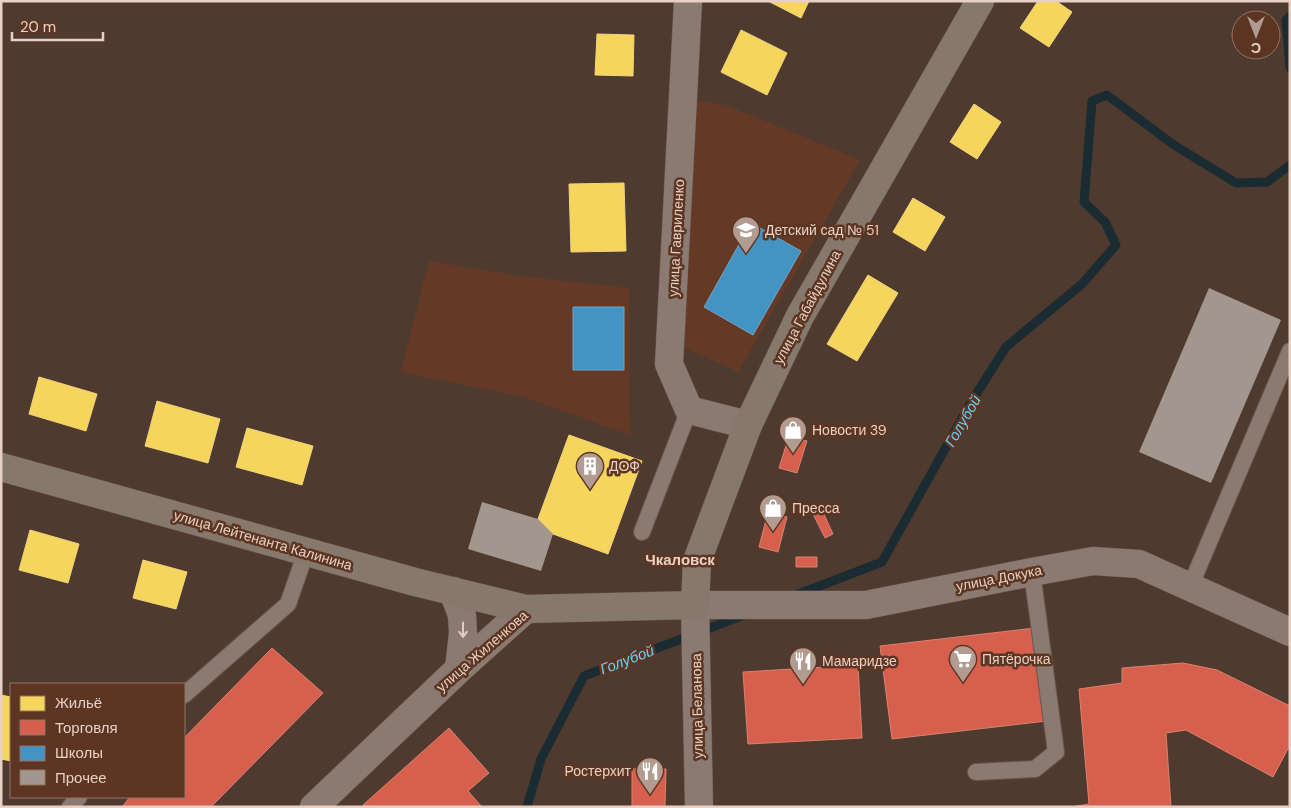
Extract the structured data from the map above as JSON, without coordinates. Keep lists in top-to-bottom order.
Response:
{
  "streets": {
    "main road": ["улица Габайдулина", "улица Лейтенанта Калинина", "улица Жиленкова"],
    "street": ["улица Гавриленко", "улица Докука", "улица Беланова"]
  },
  "crossings": [
    ["улица Габайдулина", "улица Докука"],
    ["улица Габайдулина", "улица Жиленкова"],
    ["улица Габайдулина", "улица Беланова"],
    ["улица Лейтенанта Калинина", "улица Жиленкова"],
    ["улица Докука", "улица Жиленкова"],
    ["улица Докука", "улица Беланова"],
    ["улица Жиленкова", "улица Беланова"]
  ],
  "districts": ["Чкаловск"],
  "water": ["Голубой"],
  "places": {
    "school or university": ["Детский сад № 51"],
    "shop": ["Новости 39", "Пресса"],
    "building": ["ДОФ"],
    "supermarket": ["Пятёрочка"],
    "restaurant": ["Мамаридзе", "Ростерхит"]
  },
  "legend": [
    "Жильё",
    "Торговля",
    "Школы",
    "Прочее"
  ],
  "scale_bar": "20 m",
  "north": "bottom"
}
